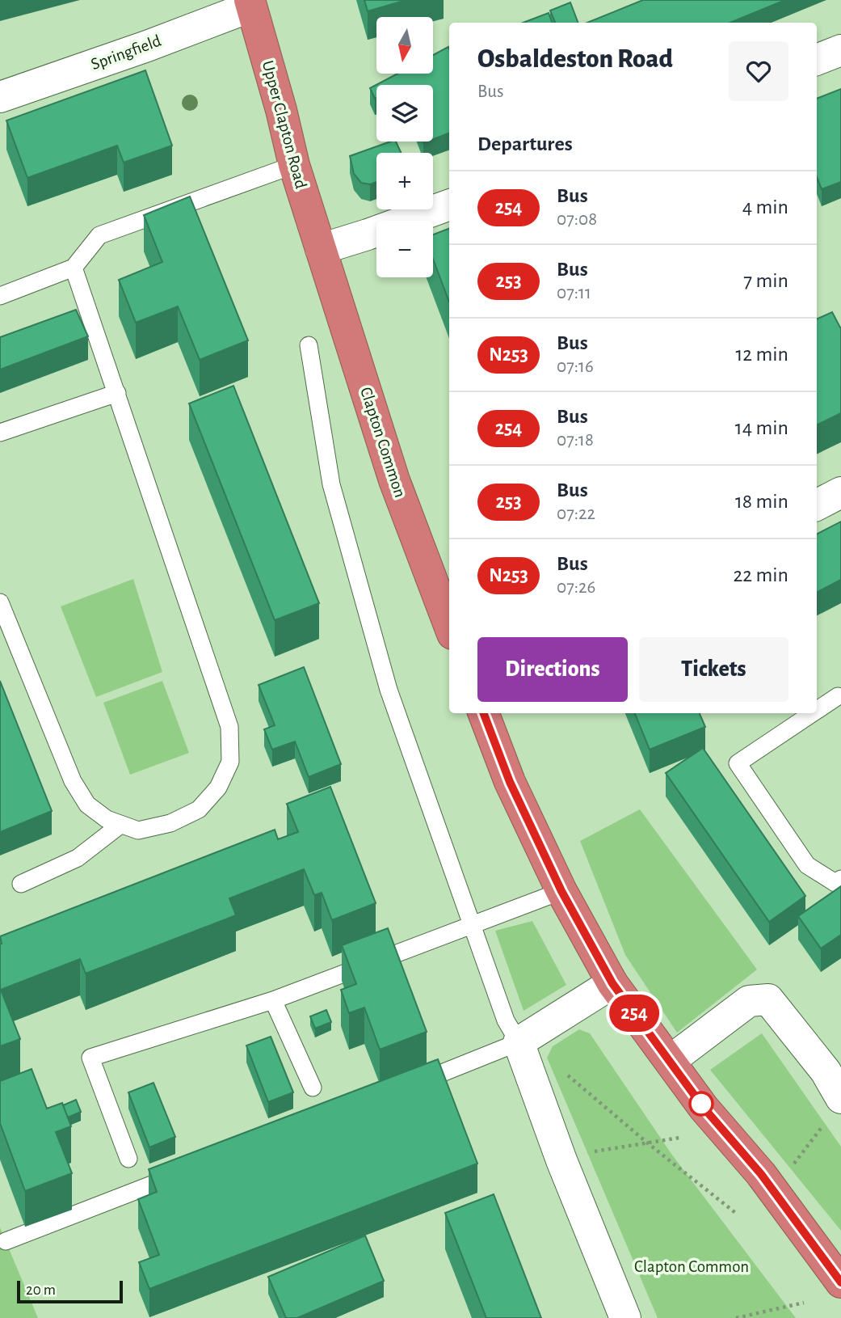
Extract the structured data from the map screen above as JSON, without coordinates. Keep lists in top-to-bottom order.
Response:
{
  "streets": {
    "highway": ["Upper Clapton Road", "Clapton Common"],
    "street": ["Springfield"]
  },
  "crossings": [
    ["Springfield", "Upper Clapton Road"],
    ["Upper Clapton Road", "Clapton Common"]
  ],
  "parks": ["Clapton Common"],
  "lines": ["bus line 254"],
  "scale_bar": "20 m",
  "north": "bottom",
  "page": {
    "on_map": "254",
    "map_buttons": ["+", "−"],
    "heading": [
      ["Osbaldeston Road", "Bus"],
      "Departures"
    ],
    "list": [
      {
        "mark": "254",
        "name": "Bus",
        "note": "07:08",
        "value": "4 min"
      },
      {
        "mark": "253",
        "name": "Bus",
        "note": "07:11",
        "value": "7 min"
      },
      {
        "mark": "N253",
        "name": "Bus",
        "note": "07:16",
        "value": "12 min"
      },
      {
        "mark": "254",
        "name": "Bus",
        "note": "07:18",
        "value": "14 min"
      },
      {
        "mark": "253",
        "name": "Bus",
        "note": "07:22",
        "value": "18 min"
      },
      {
        "mark": "N253",
        "name": "Bus",
        "note": "07:26",
        "value": "22 min"
      }
    ],
    "buttons": ["Directions", "Tickets"],
    "scale": "20 m"
  }
}
